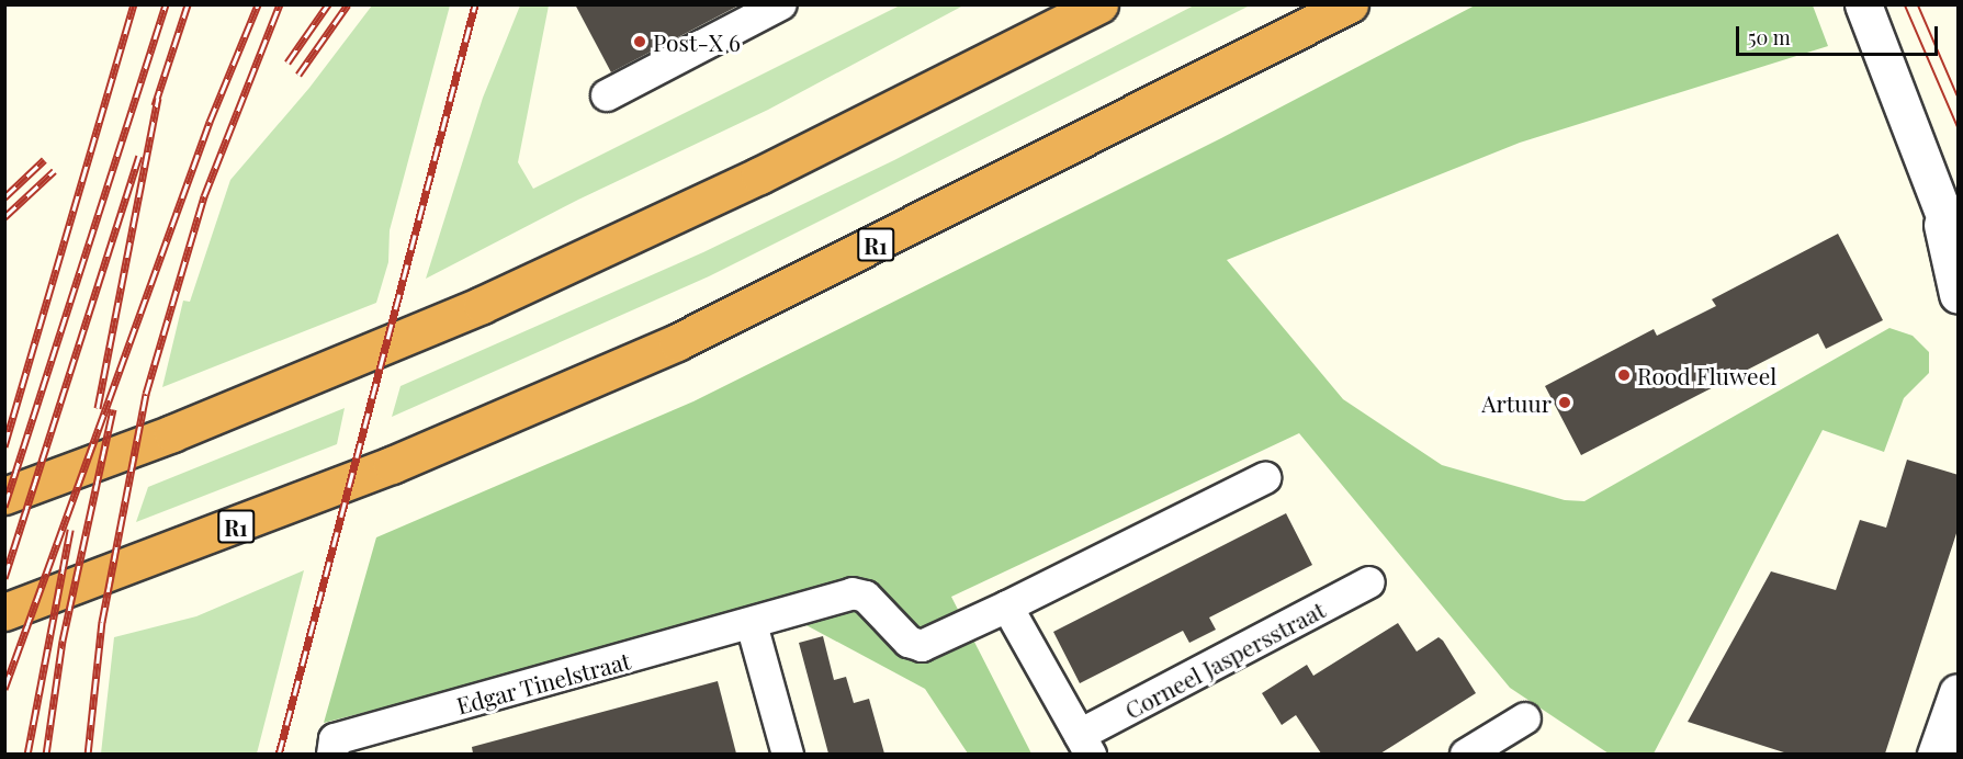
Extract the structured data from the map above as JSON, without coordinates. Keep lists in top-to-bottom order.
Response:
{
  "streets": {
    "highway": ["R1"],
    "street": ["Corneel Jaspersstraat", "Edgar Tinelstraat"]
  },
  "places": ["Post-X 6", "Rood Fluweel", "Artuur"],
  "scale_bar": "50 m"
}
